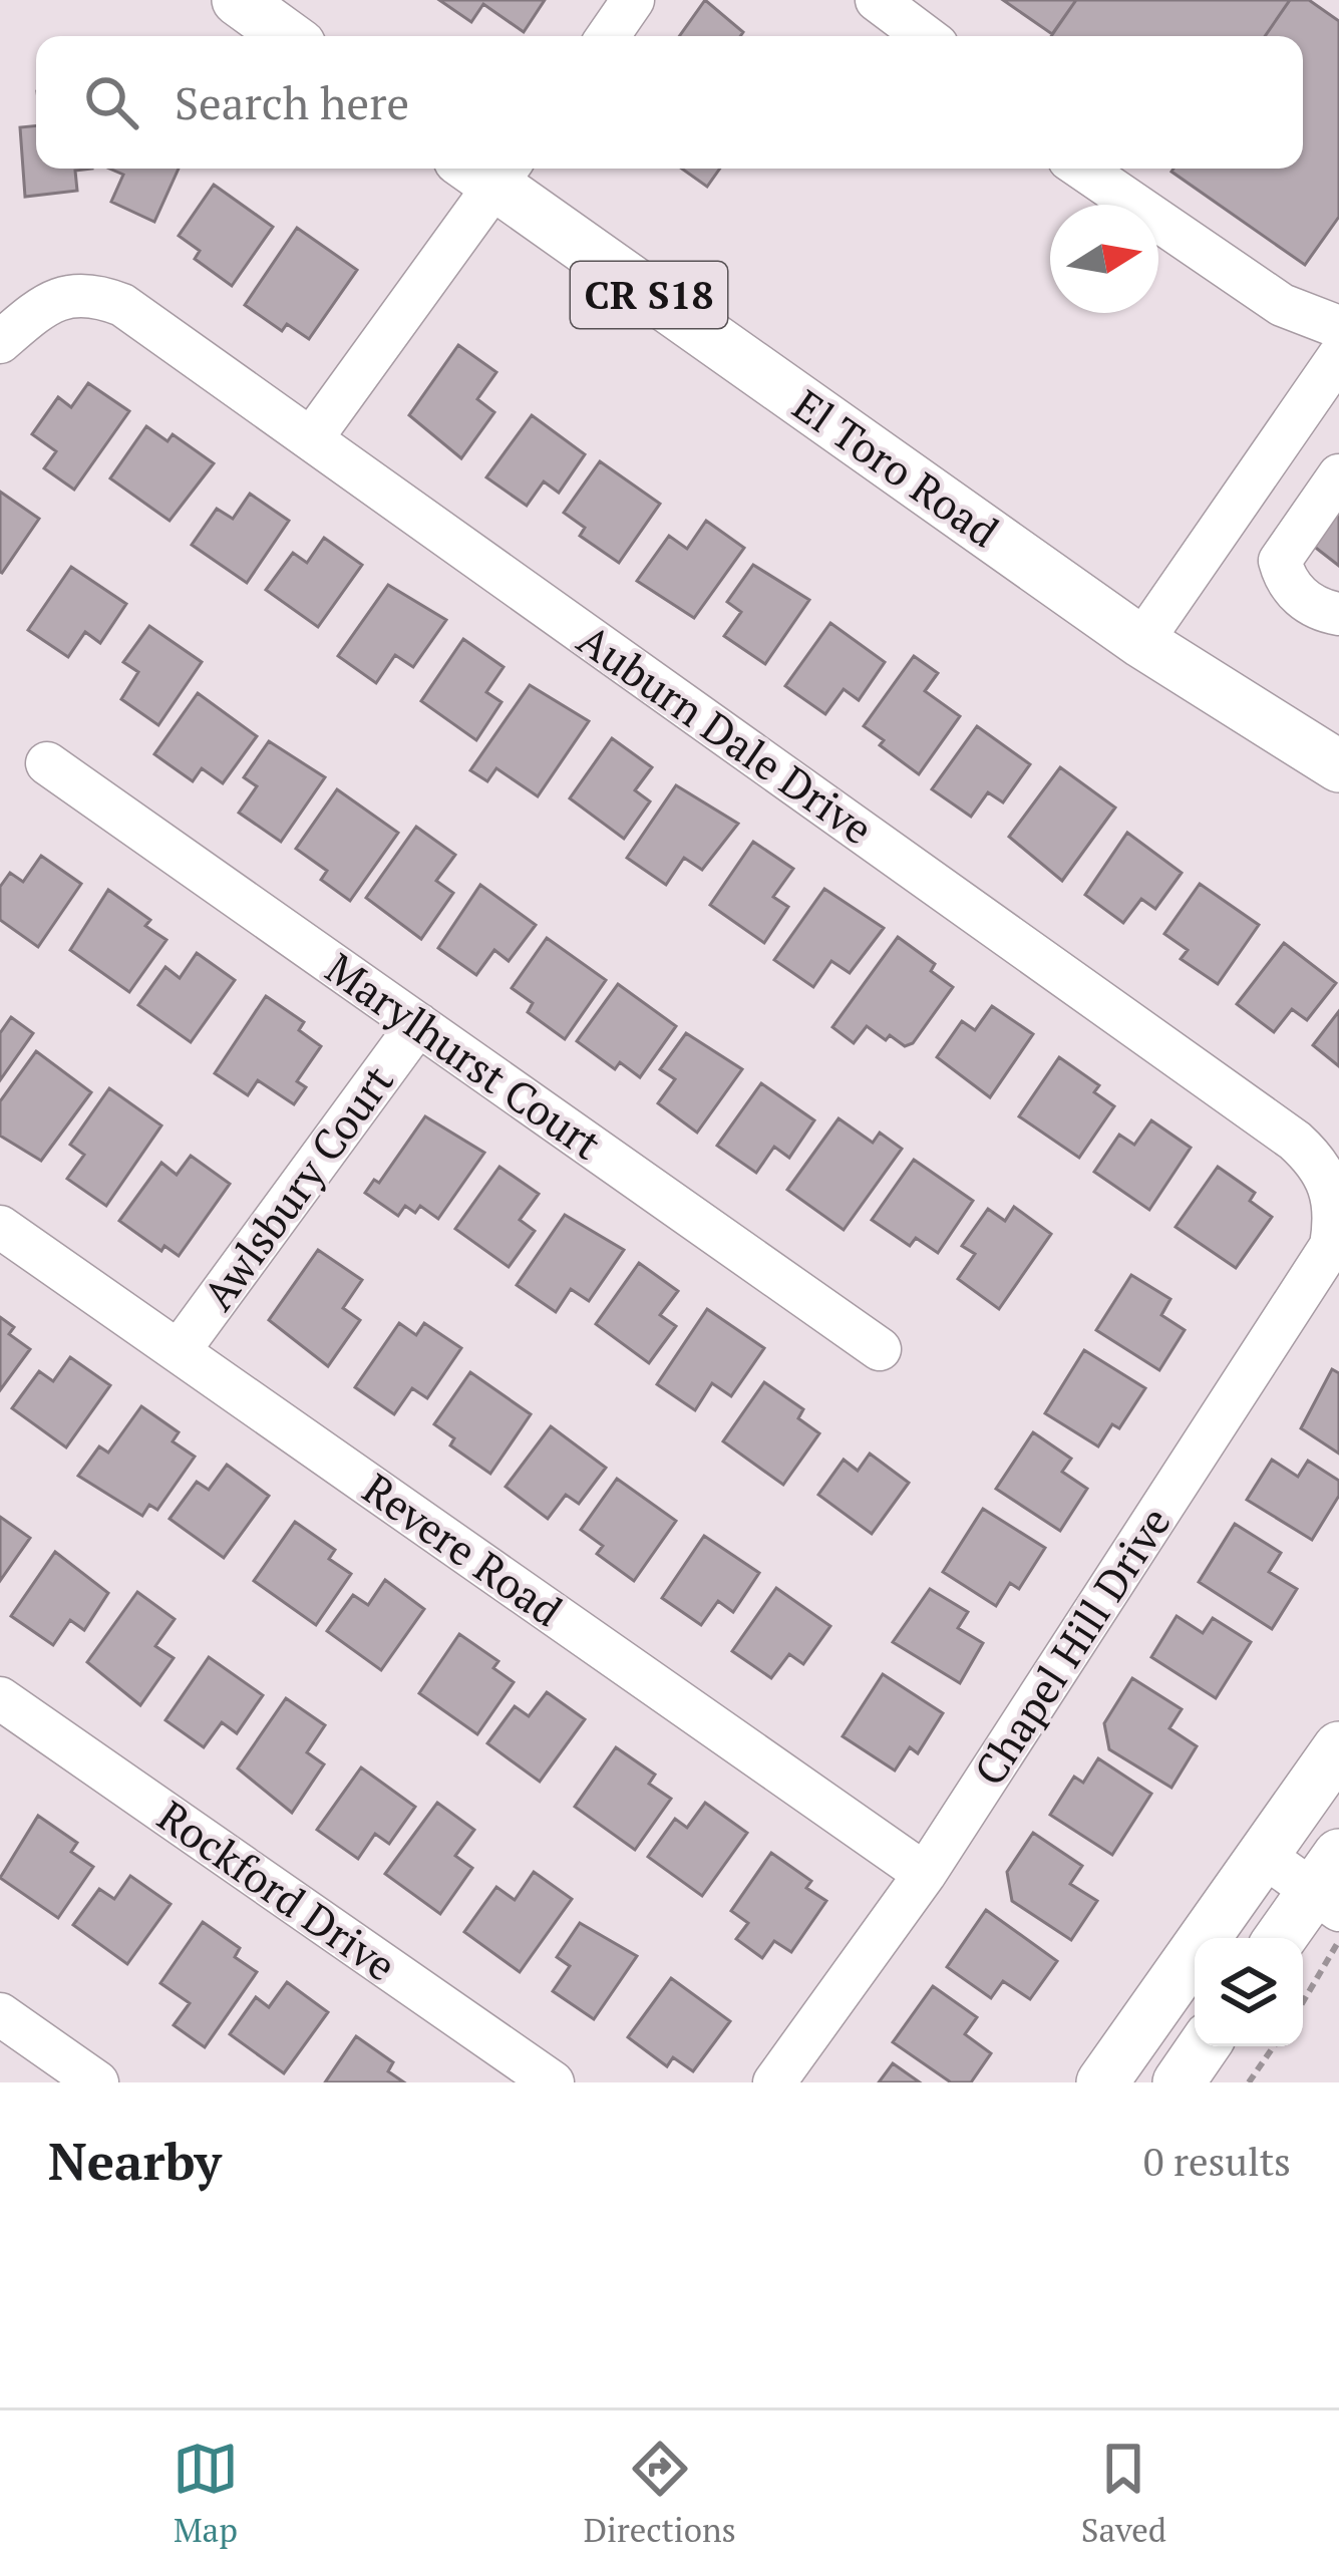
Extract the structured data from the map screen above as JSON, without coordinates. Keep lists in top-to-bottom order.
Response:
{
  "streets": {
    "main road": ["CR S18", "El Toro Road"],
    "street": [
      "Auburn Dale Drive",
      "Marylhurst Court",
      "Awlsbury Court",
      "Revere Road",
      "Chapel Hill Drive",
      "Rockford Drive"
    ]
  },
  "crossings": [
    ["Auburn Dale Drive", "Chapel Hill Drive"],
    ["Marylhurst Court", "Awlsbury Court"],
    ["Awlsbury Court", "Revere Road"],
    ["Revere Road", "Chapel Hill Drive"]
  ],
  "north": "right",
  "page": {
    "search": "Search here",
    "heading": ["Nearby", "0 results"],
    "nav": ["Map", "Directions", "Saved"]
  }
}
